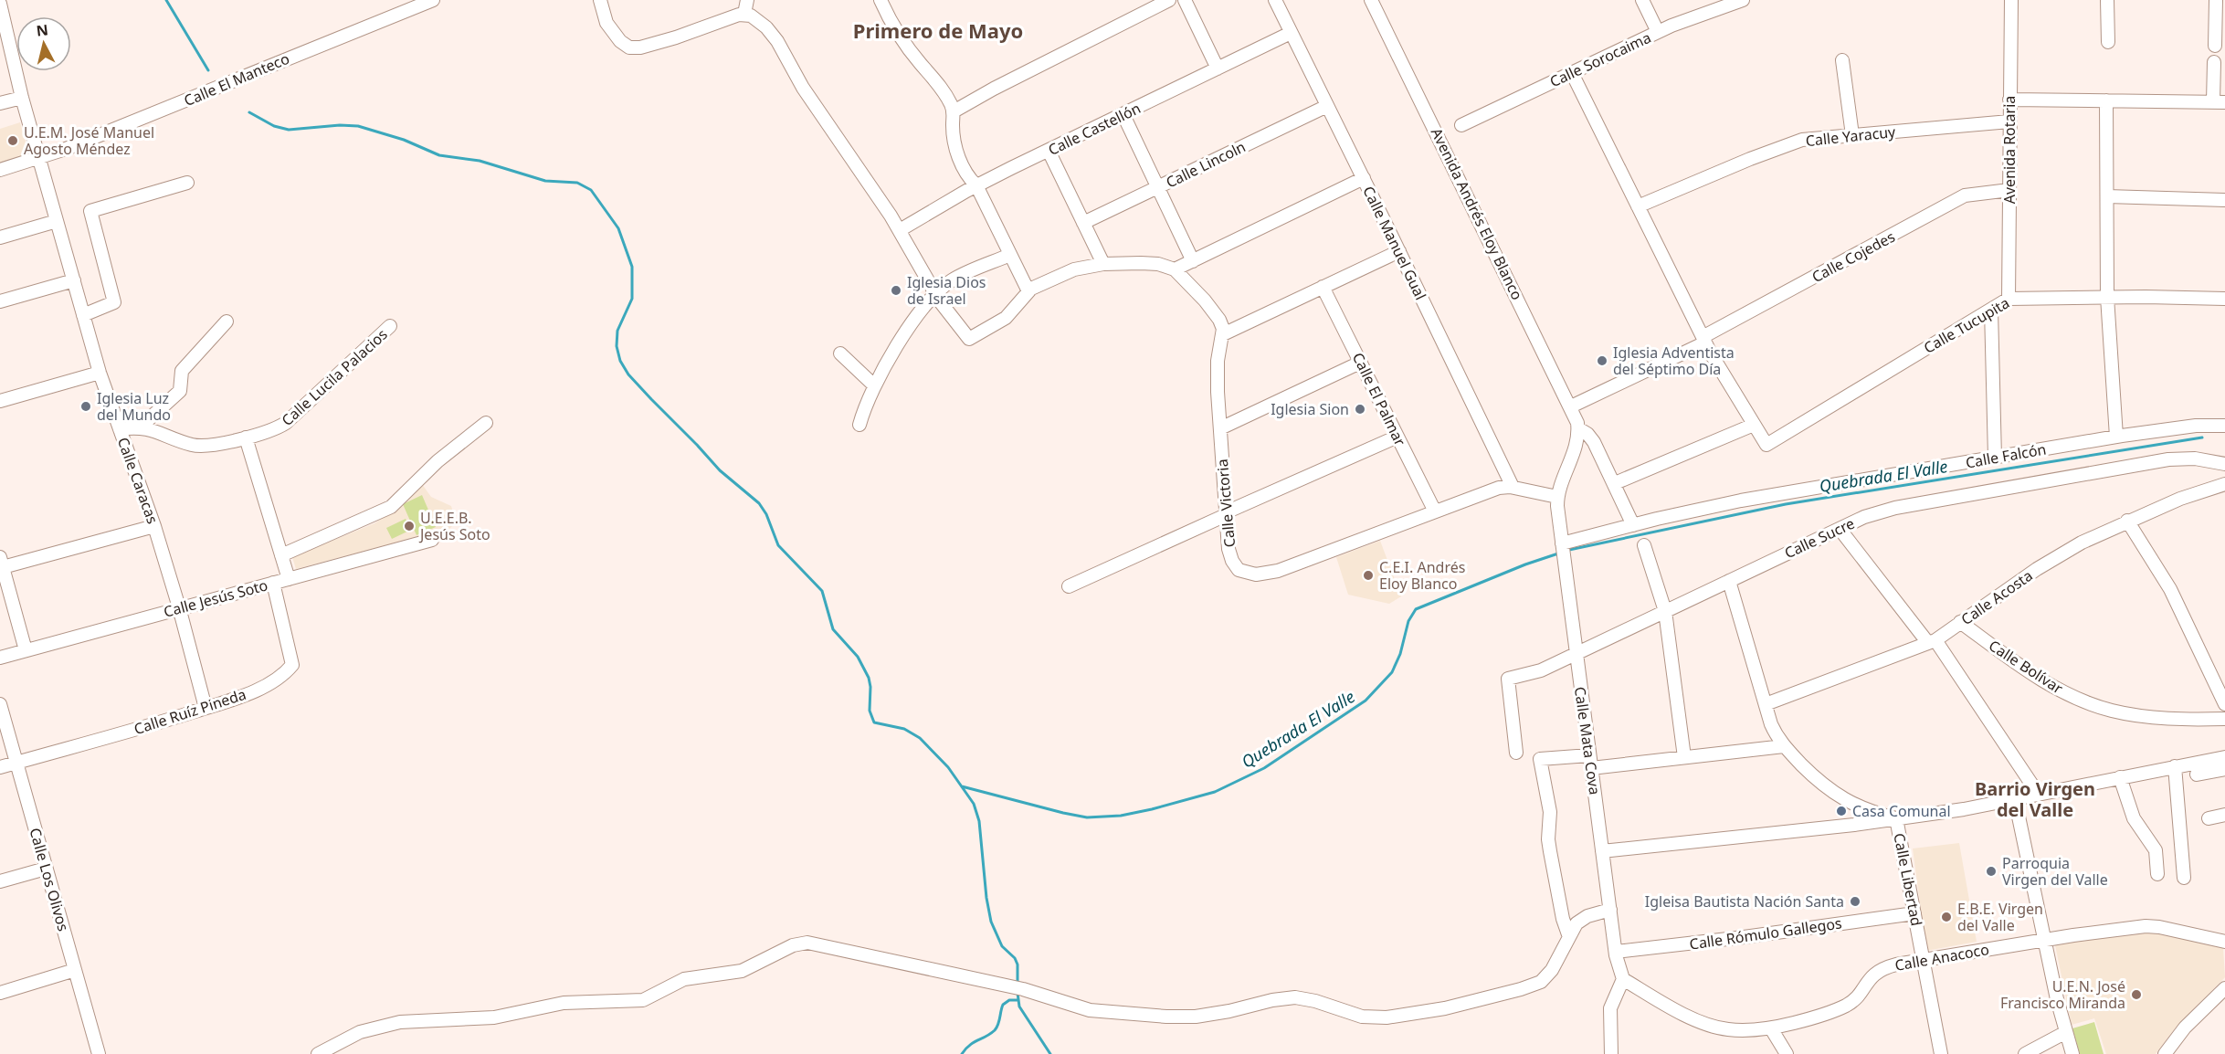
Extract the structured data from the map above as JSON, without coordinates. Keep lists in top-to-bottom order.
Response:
{
  "streets": {
    "street": [
      "Calle Sorocaima",
      "Calle El Manteco",
      "Calle Castellón",
      "Calle Yaracuy",
      "Avenida Rotaria",
      "Calle Lincoln",
      "Avenida Andrés Eloy Blanco",
      "Calle Manuel Gual",
      "Calle Cojedes",
      "Calle Tucupita",
      "Calle Lucila Palacios",
      "Calle El Palmar",
      "Calle Falcón",
      "Calle Caracas",
      "Calle Victoria",
      "Calle Sucre",
      "Calle Acosta",
      "Calle Jesús Soto",
      "Calle Bolívar",
      "Calle Ruíz Pineda",
      "Calle Mata Cova",
      "Calle Los Olivos",
      "Calle Libertad",
      "Calle Rómulo Gallegos",
      "Calle Anacoco"
    ]
  },
  "crossings": [
    ["Calle Sorocaima", "Avenida Andrés Eloy Blanco"],
    ["Calle El Manteco", "Calle Caracas"],
    ["Calle Castellón", "Calle Manuel Gual"],
    ["Calle Yaracuy", "Avenida Rotaria"],
    ["Avenida Rotaria", "Calle Cojedes"],
    ["Avenida Rotaria", "Calle Tucupita"],
    ["Calle Lincoln", "Calle Manuel Gual"],
    ["Avenida Andrés Eloy Blanco", "Calle Cojedes"],
    ["Avenida Andrés Eloy Blanco", "Calle Mata Cova"],
    ["Calle Manuel Gual", "Calle Victoria"],
    ["Calle Lucila Palacios", "Calle Caracas"],
    ["Calle El Palmar", "Calle Victoria"],
    ["Calle Falcón", "Calle Mata Cova"],
    ["Calle Caracas", "Calle Jesús Soto"],
    ["Calle Caracas", "Calle Ruíz Pineda"],
    ["Calle Victoria", "Calle Mata Cova"],
    ["Calle Sucre", "Calle Mata Cova"],
    ["Calle Sucre", "Calle Libertad"],
    ["Calle Acosta", "Calle Bolívar"],
    ["Calle Acosta", "Calle Libertad"],
    ["Calle Jesús Soto", "Calle Ruíz Pineda"],
    ["Calle Ruíz Pineda", "Calle Los Olivos"],
    ["Calle Mata Cova", "Calle Rómulo Gallegos"],
    ["Calle Mata Cova", "Calle Anacoco"],
    ["Calle Libertad", "Calle Rómulo Gallegos"],
    ["Calle Libertad", "Calle Anacoco"]
  ],
  "districts": ["Primero de Mayo", "Barrio Virgen del Valle"],
  "water": ["Quebrada El Valle"],
  "places": [
    "U.E.M. José Manuel Agosto Méndez",
    "Iglesia Dios de Israel",
    "Iglesia Adventista del Séptimo Día",
    "Iglesia Luz del Mundo",
    "Iglesia Sion",
    "U.E.E.B. Jesús Soto",
    "C.E.I. Andrés Eloy Blanco",
    "Casa Comunal",
    "Parroquia Virgen del Valle",
    "Igleisa Bautista Nación Santa",
    "E.B.E. Virgen del Valle",
    "U.E.N. José Francisco Miranda"
  ],
  "north": "top"
}
